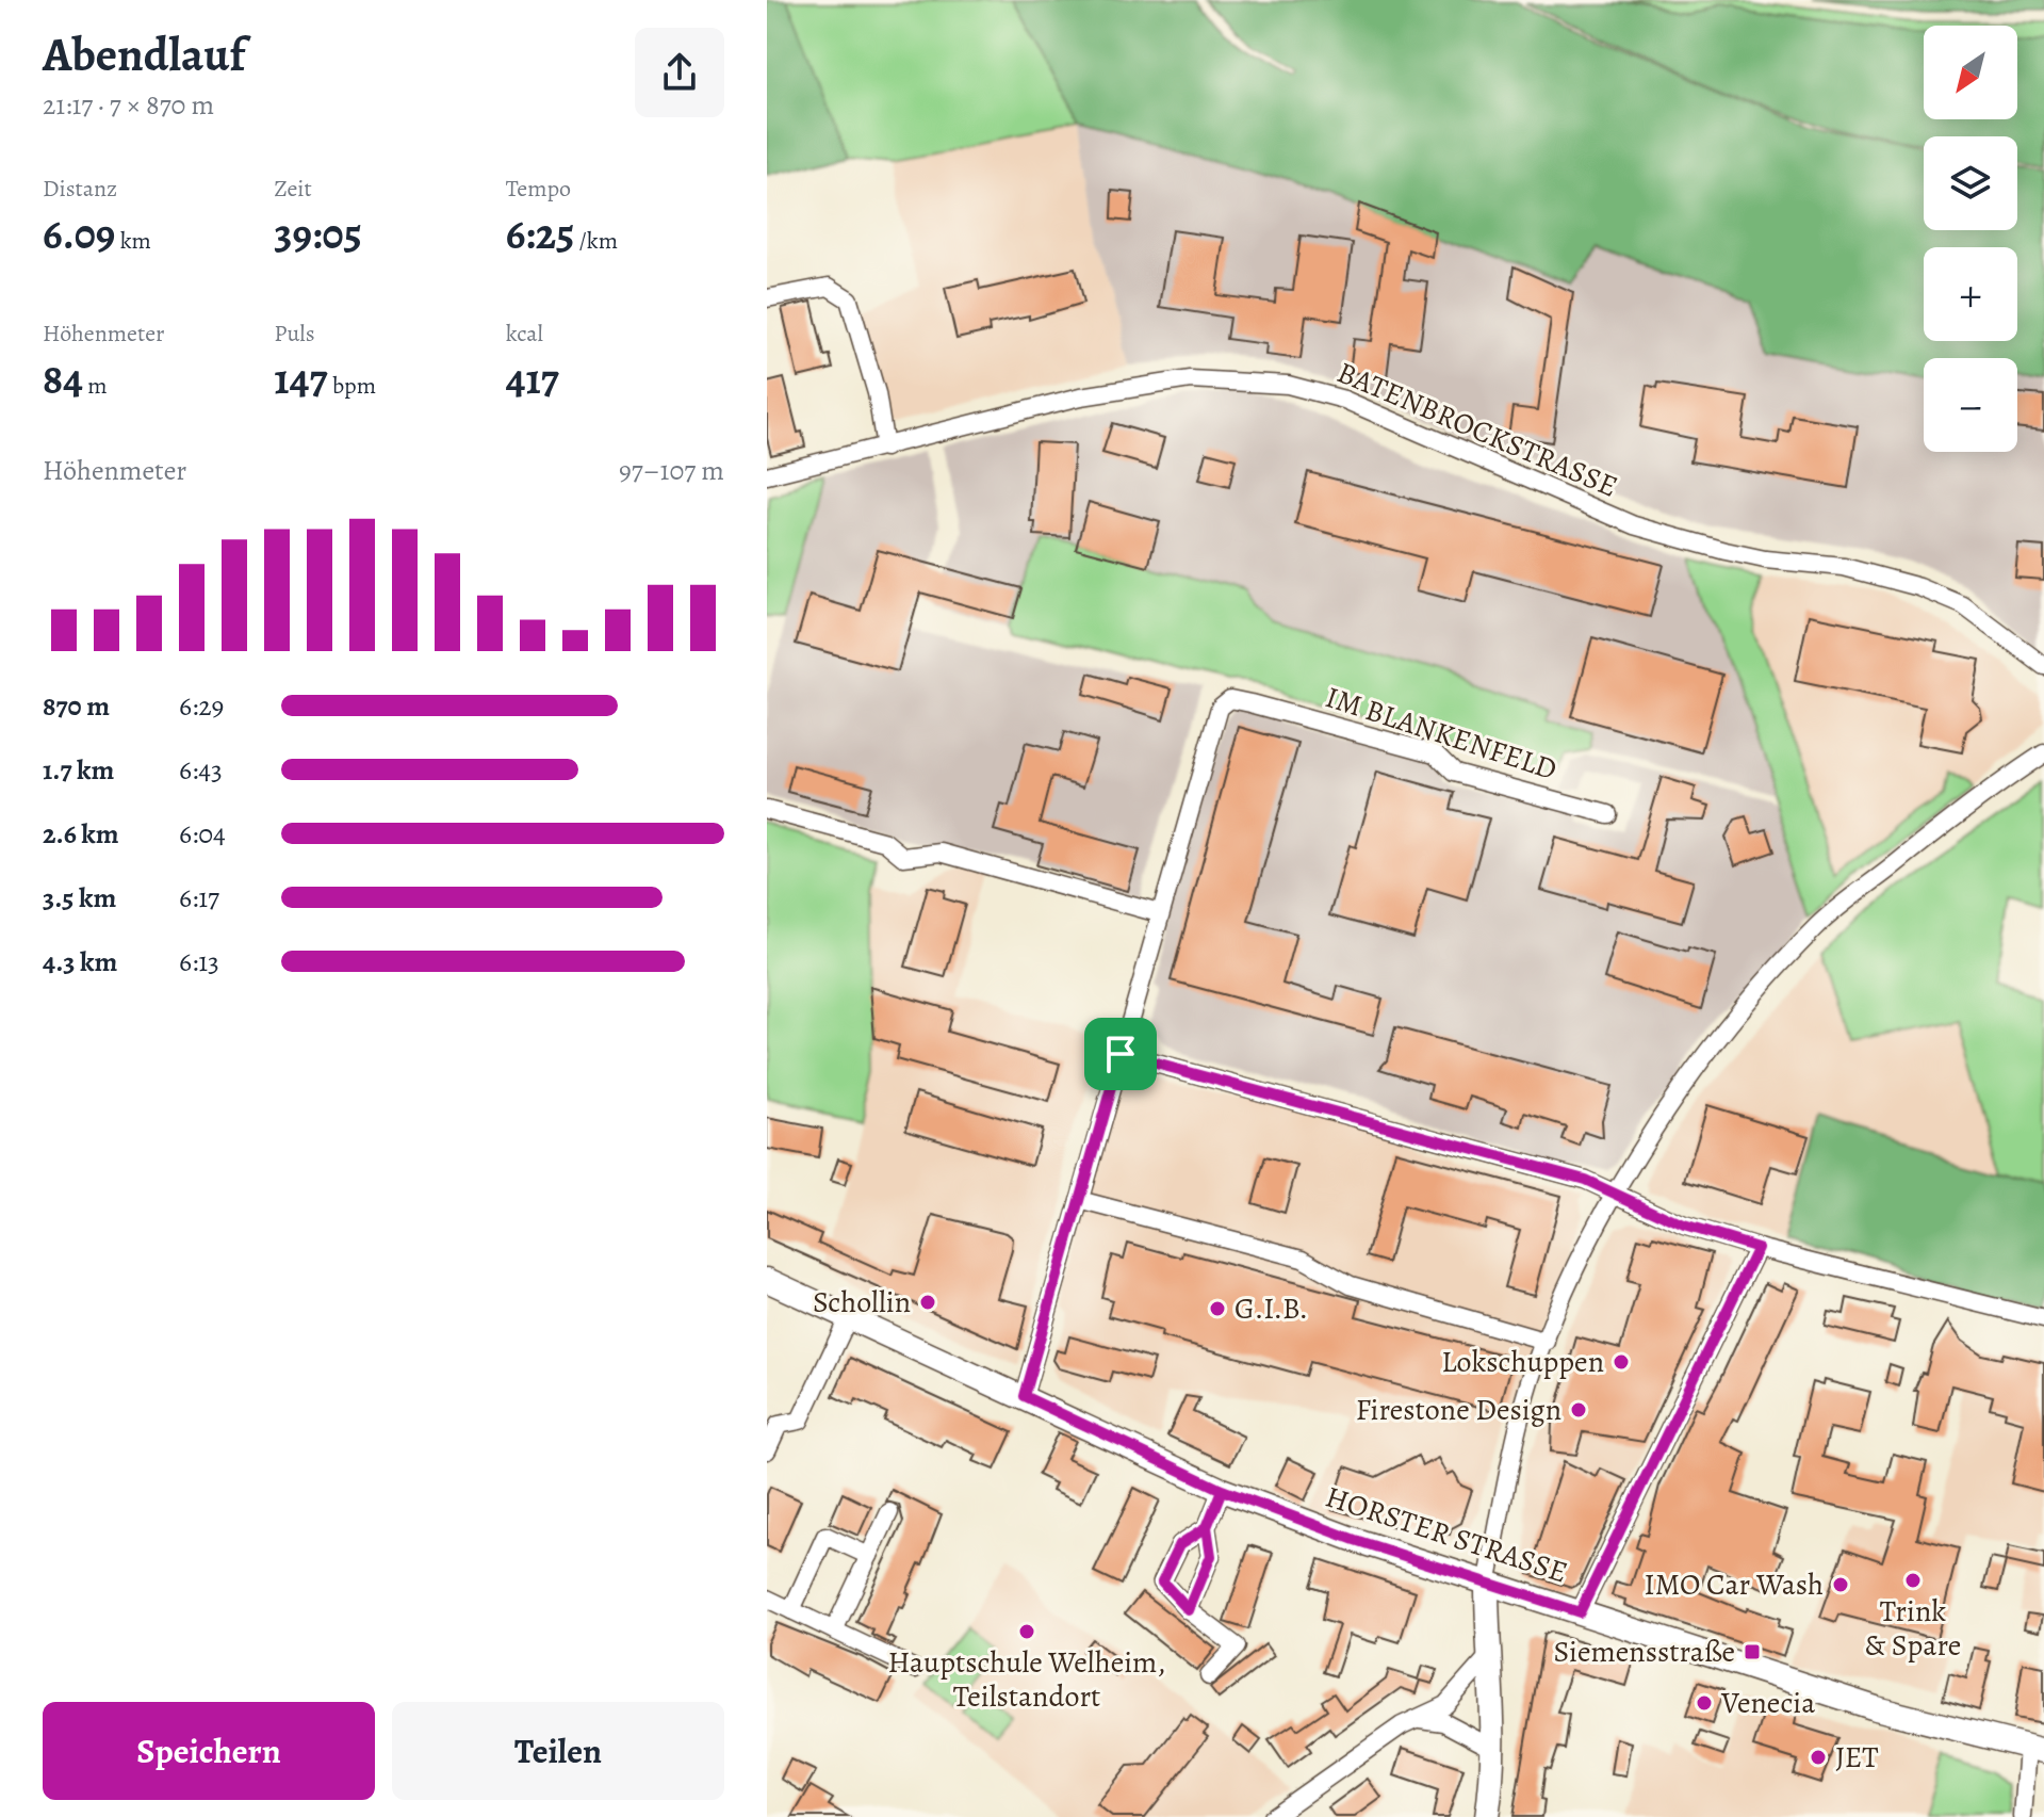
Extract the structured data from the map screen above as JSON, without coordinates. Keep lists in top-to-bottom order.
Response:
{
  "streets": {
    "main road": ["HORSTER STRASSE"],
    "street": ["BATENBROCKSTRASSE", "IM BLANKENFELD"]
  },
  "crossings": [
    ["IM BLANKENFELD", "HORSTER STRASSE"]
  ],
  "places": {
    "other": [
      "Schollin",
      "G.I.B.",
      "Lokschuppen",
      "Firestone Design",
      "Trink & Spare",
      "IMO Car Wash",
      "Hauptschule Welheim, Teilstandort",
      "Venecia",
      "JET"
    ],
    "transit": ["Siemensstraße"]
  },
  "north": "bottom left",
  "page": {
    "heading": ["Abendlauf", "21:17 · 7 × 870 m"],
    "map_buttons": ["+", "−"],
    "stats": [
      ["Distanz", "6.09 km"],
      ["Zeit", "39:05"],
      ["Tempo", "6:25 /km"],
      ["Höhenmeter", "84 m"],
      ["Puls", "147 bpm"],
      ["kcal", "417"]
    ],
    "chart": ["Höhenmeter", "97–107 m"],
    "list": [
      {
        "name": "870 m",
        "note": "6:29"
      },
      {
        "name": "1.7 km",
        "note": "6:43"
      },
      {
        "name": "2.6 km",
        "note": "6:04"
      },
      {
        "name": "3.5 km",
        "note": "6:17"
      },
      {
        "name": "4.3 km",
        "note": "6:13"
      }
    ],
    "buttons": ["Speichern", "Teilen"]
  }
}
